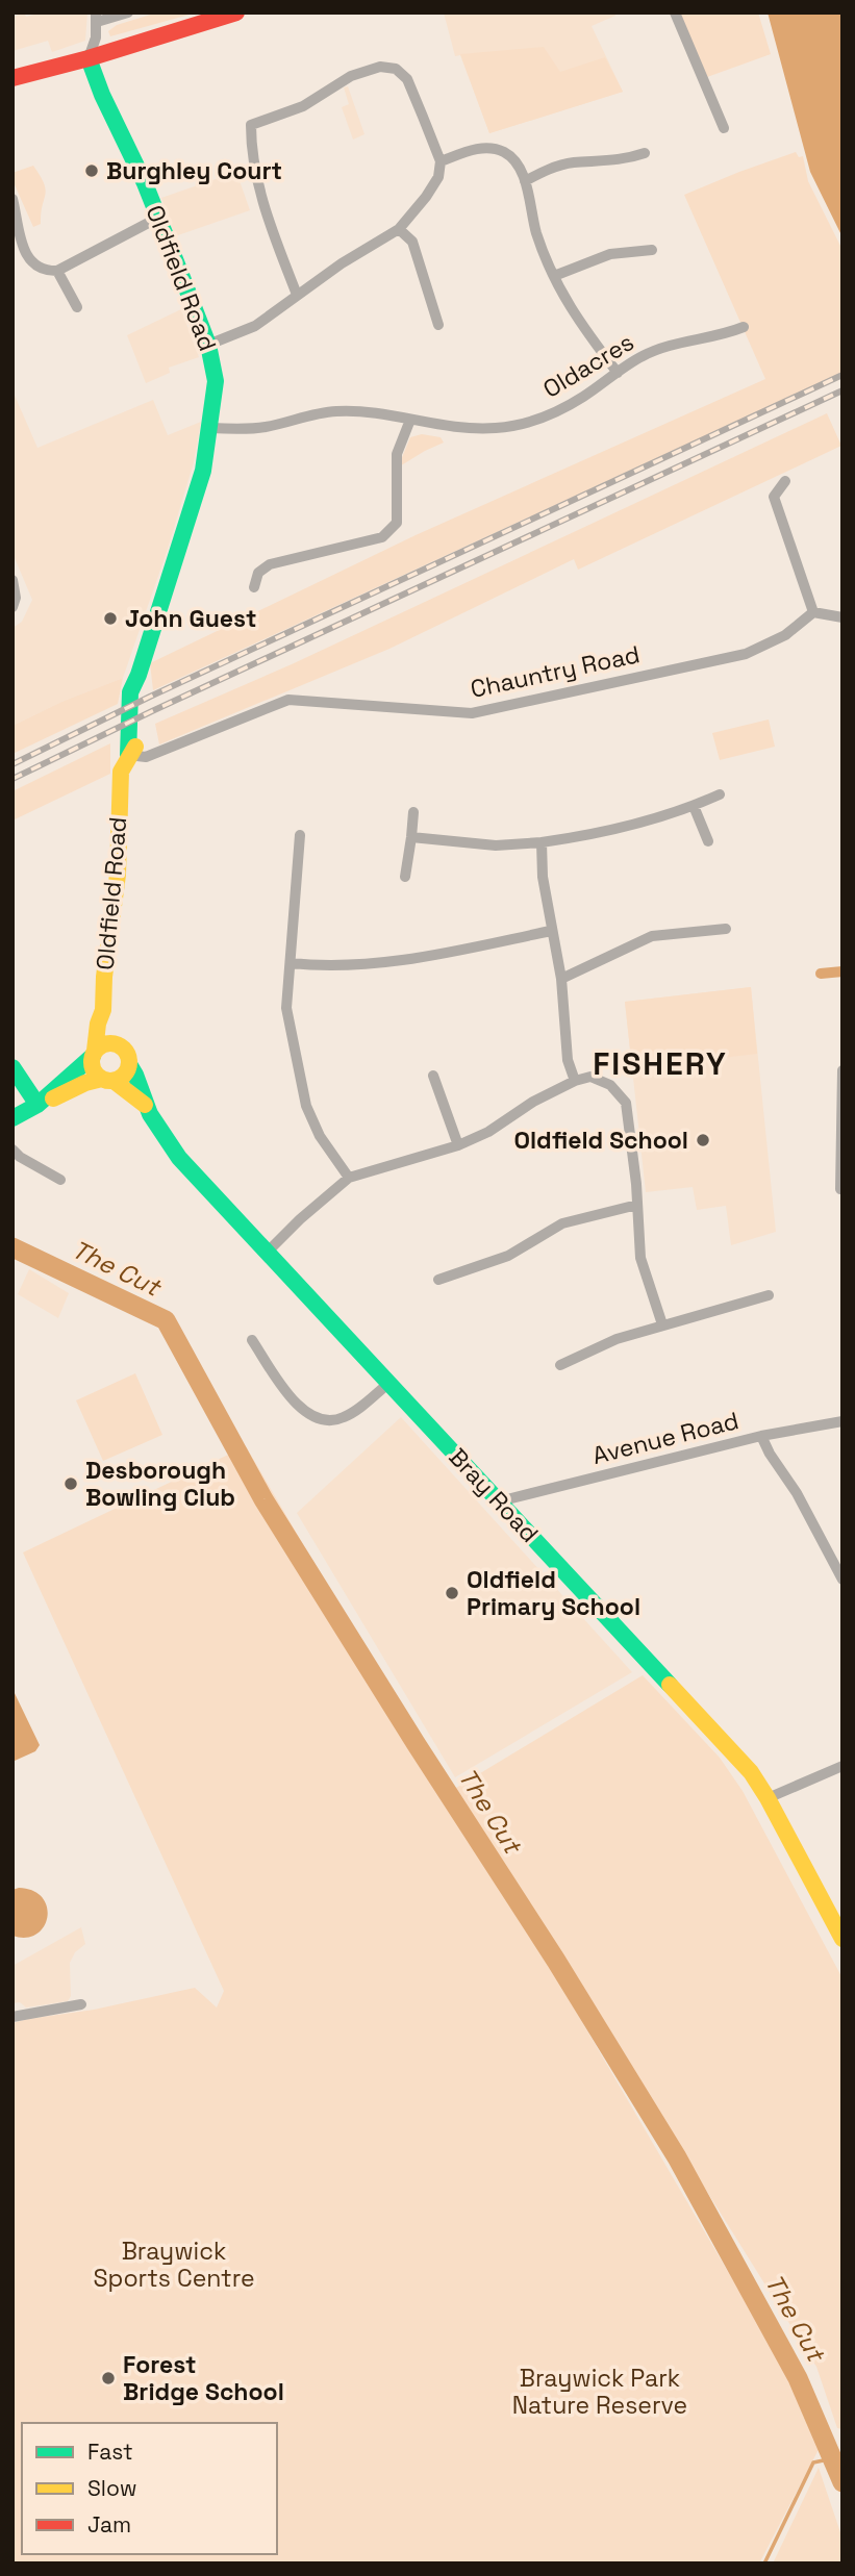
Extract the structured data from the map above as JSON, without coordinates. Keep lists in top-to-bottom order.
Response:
{
  "streets": {
    "main road": ["Oldfield Road", "Bray Road"],
    "street": ["Oldacres", "Chauntry Road", "Avenue Road"]
  },
  "crossings": [
    ["Oldfield Road", "Oldacres"],
    ["Oldfield Road", "Chauntry Road"],
    ["Oldfield Road", "Bray Road"],
    ["Avenue Road", "Bray Road"]
  ],
  "districts": ["FISHERY"],
  "water": ["The Cut"],
  "parks": ["Braywick Sports Centre", "Braywick Park Nature Reserve"],
  "places": [
    "Burghley Court",
    "John Guest",
    "Oldfield School",
    "Desborough Bowling Club",
    "Oldfield Primary School",
    "Forest Bridge School"
  ],
  "legend": ["Fast", "Slow", "Jam"]
}
